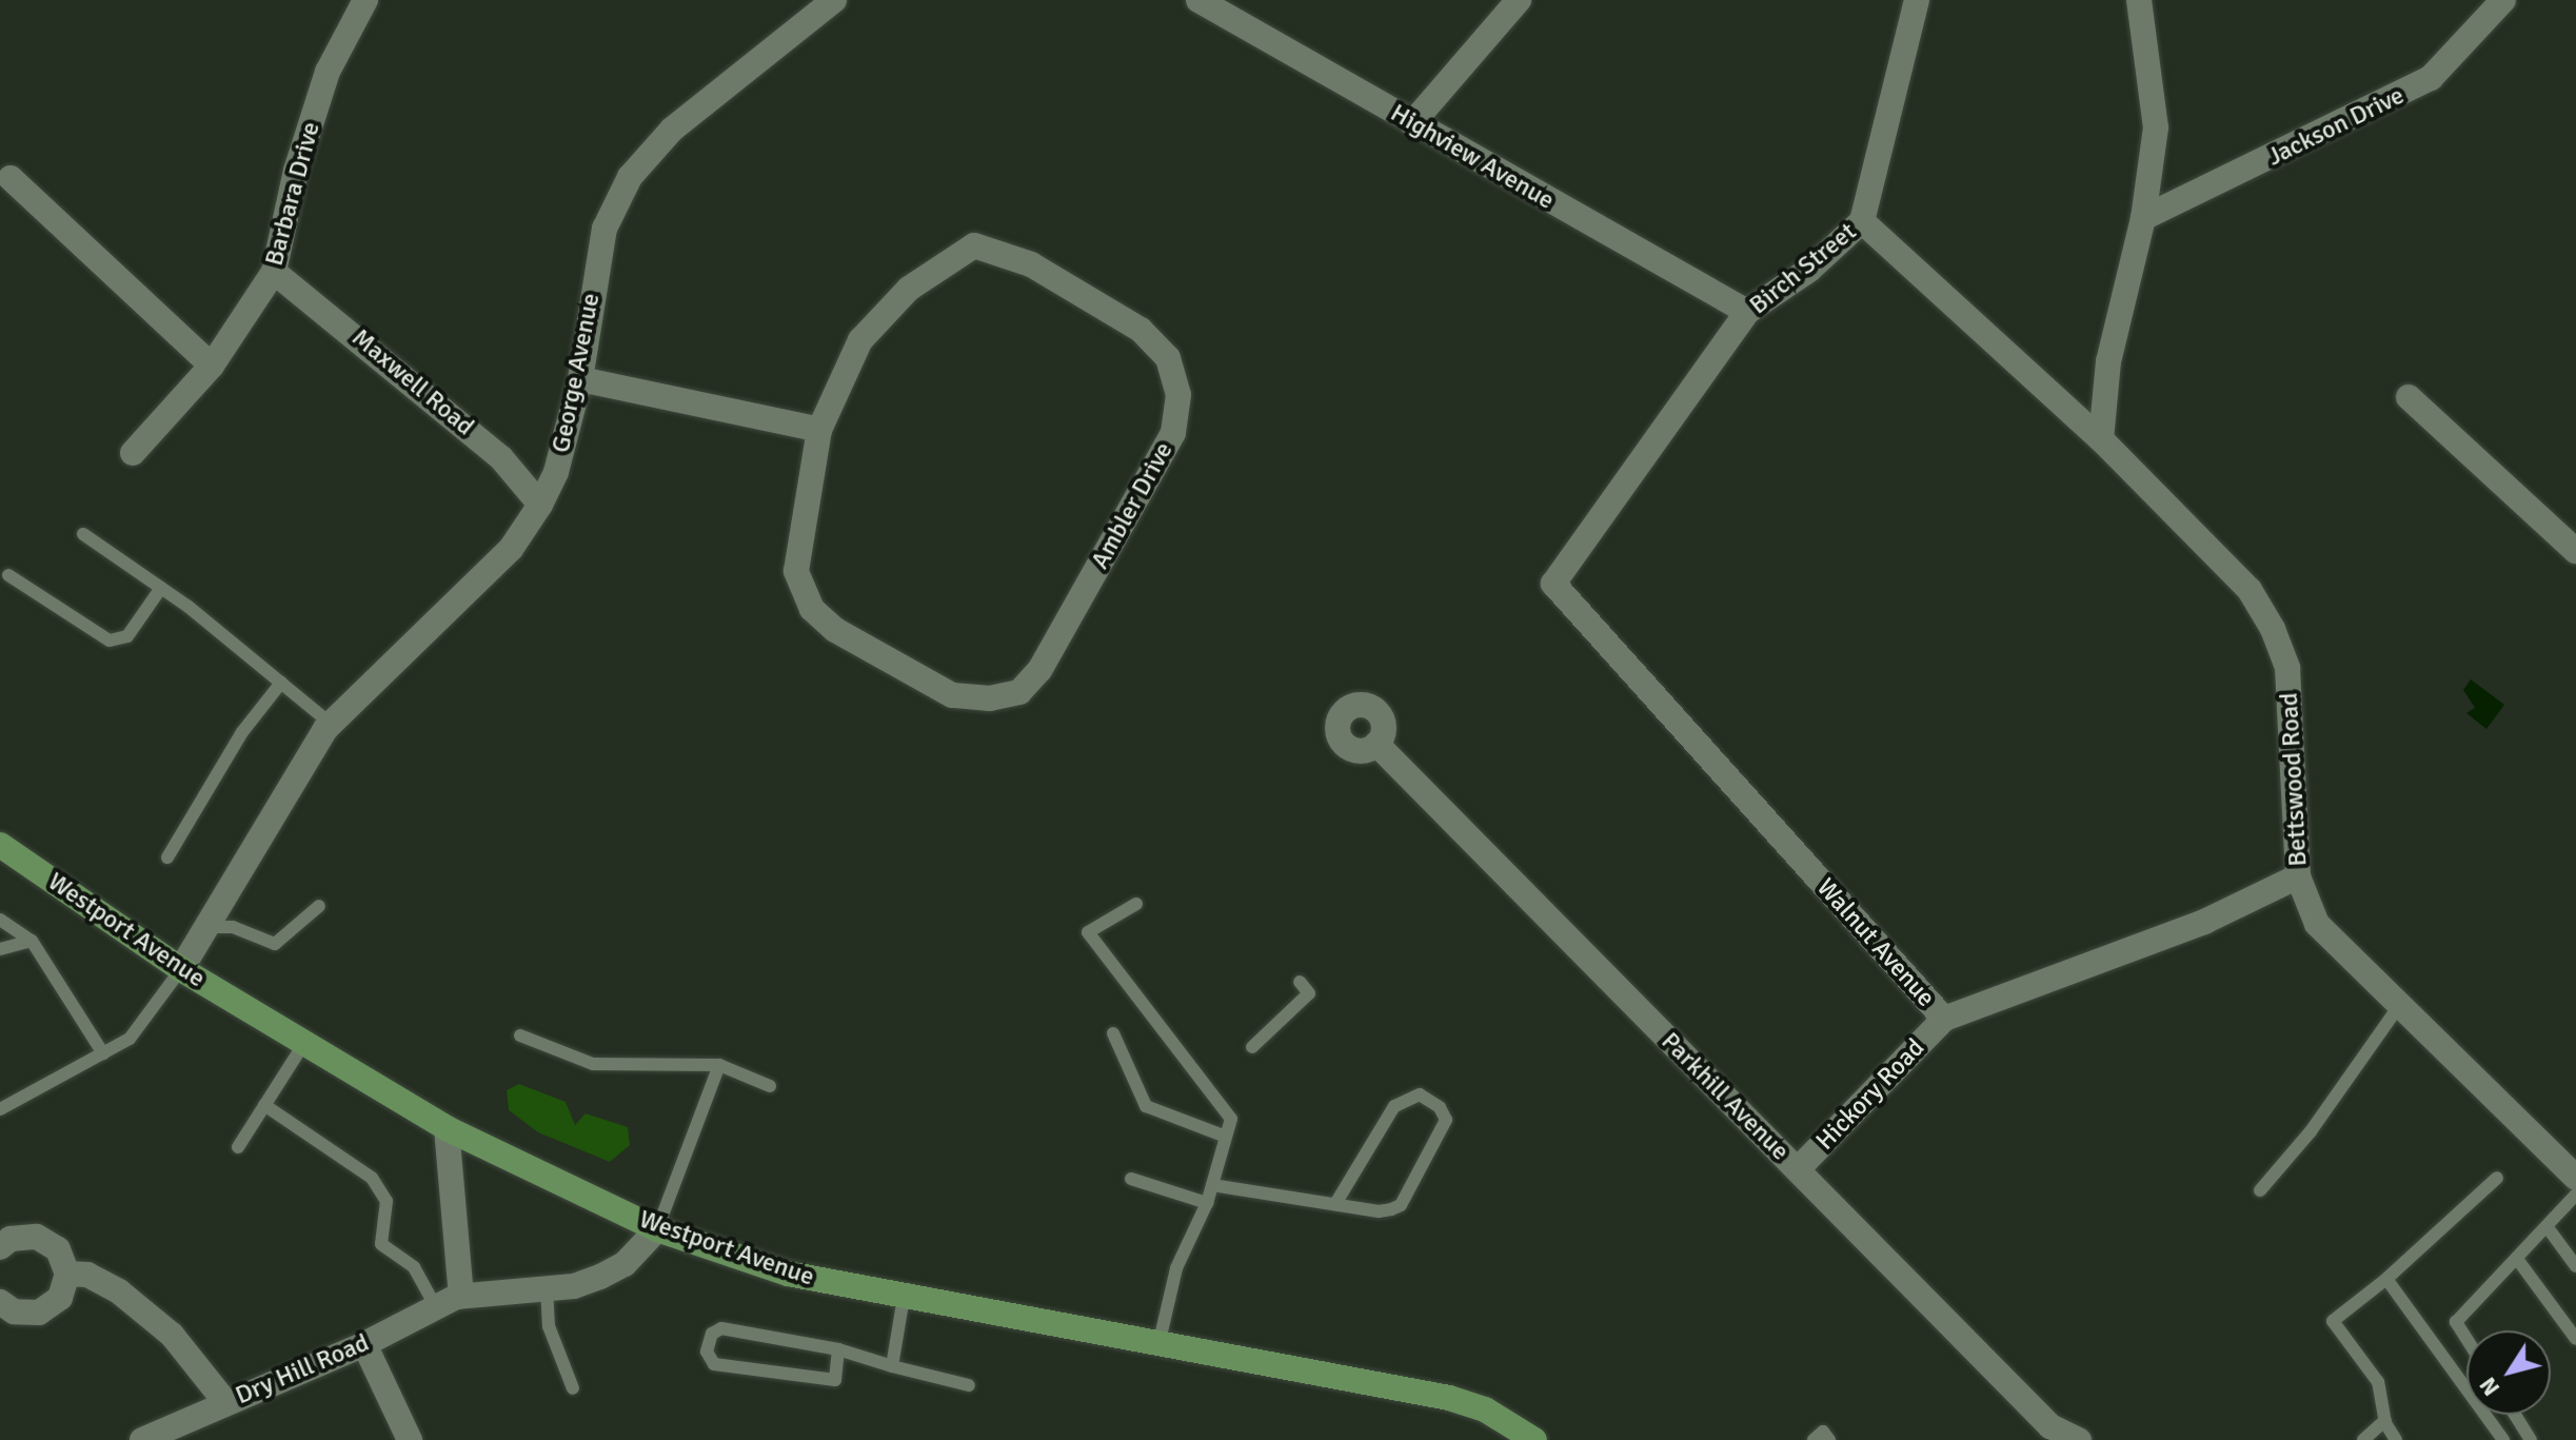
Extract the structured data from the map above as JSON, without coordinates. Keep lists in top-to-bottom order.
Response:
{
  "streets": {
    "main road": ["Westport Avenue"],
    "street": [
      "Jackson Drive",
      "Highview Avenue",
      "Barbara Drive",
      "Birch Street",
      "George Avenue",
      "Maxwell Road",
      "Ambler Drive",
      "Bettswood Road",
      "Walnut Avenue",
      "Hickory Road",
      "Parkhill Avenue",
      "Dry Hill Road"
    ]
  },
  "crossings": [
    ["Highview Avenue", "Birch Street"],
    ["Barbara Drive", "Maxwell Road"],
    ["Birch Street", "Bettswood Road"],
    ["Birch Street", "Walnut Avenue"],
    ["George Avenue", "Maxwell Road"],
    ["George Avenue", "Westport Avenue"],
    ["Bettswood Road", "Walnut Avenue"],
    ["Westport Avenue", "Dry Hill Road"],
    ["Walnut Avenue", "Hickory Road"],
    ["Hickory Road", "Parkhill Avenue"]
  ],
  "north": "bottom left"
}
